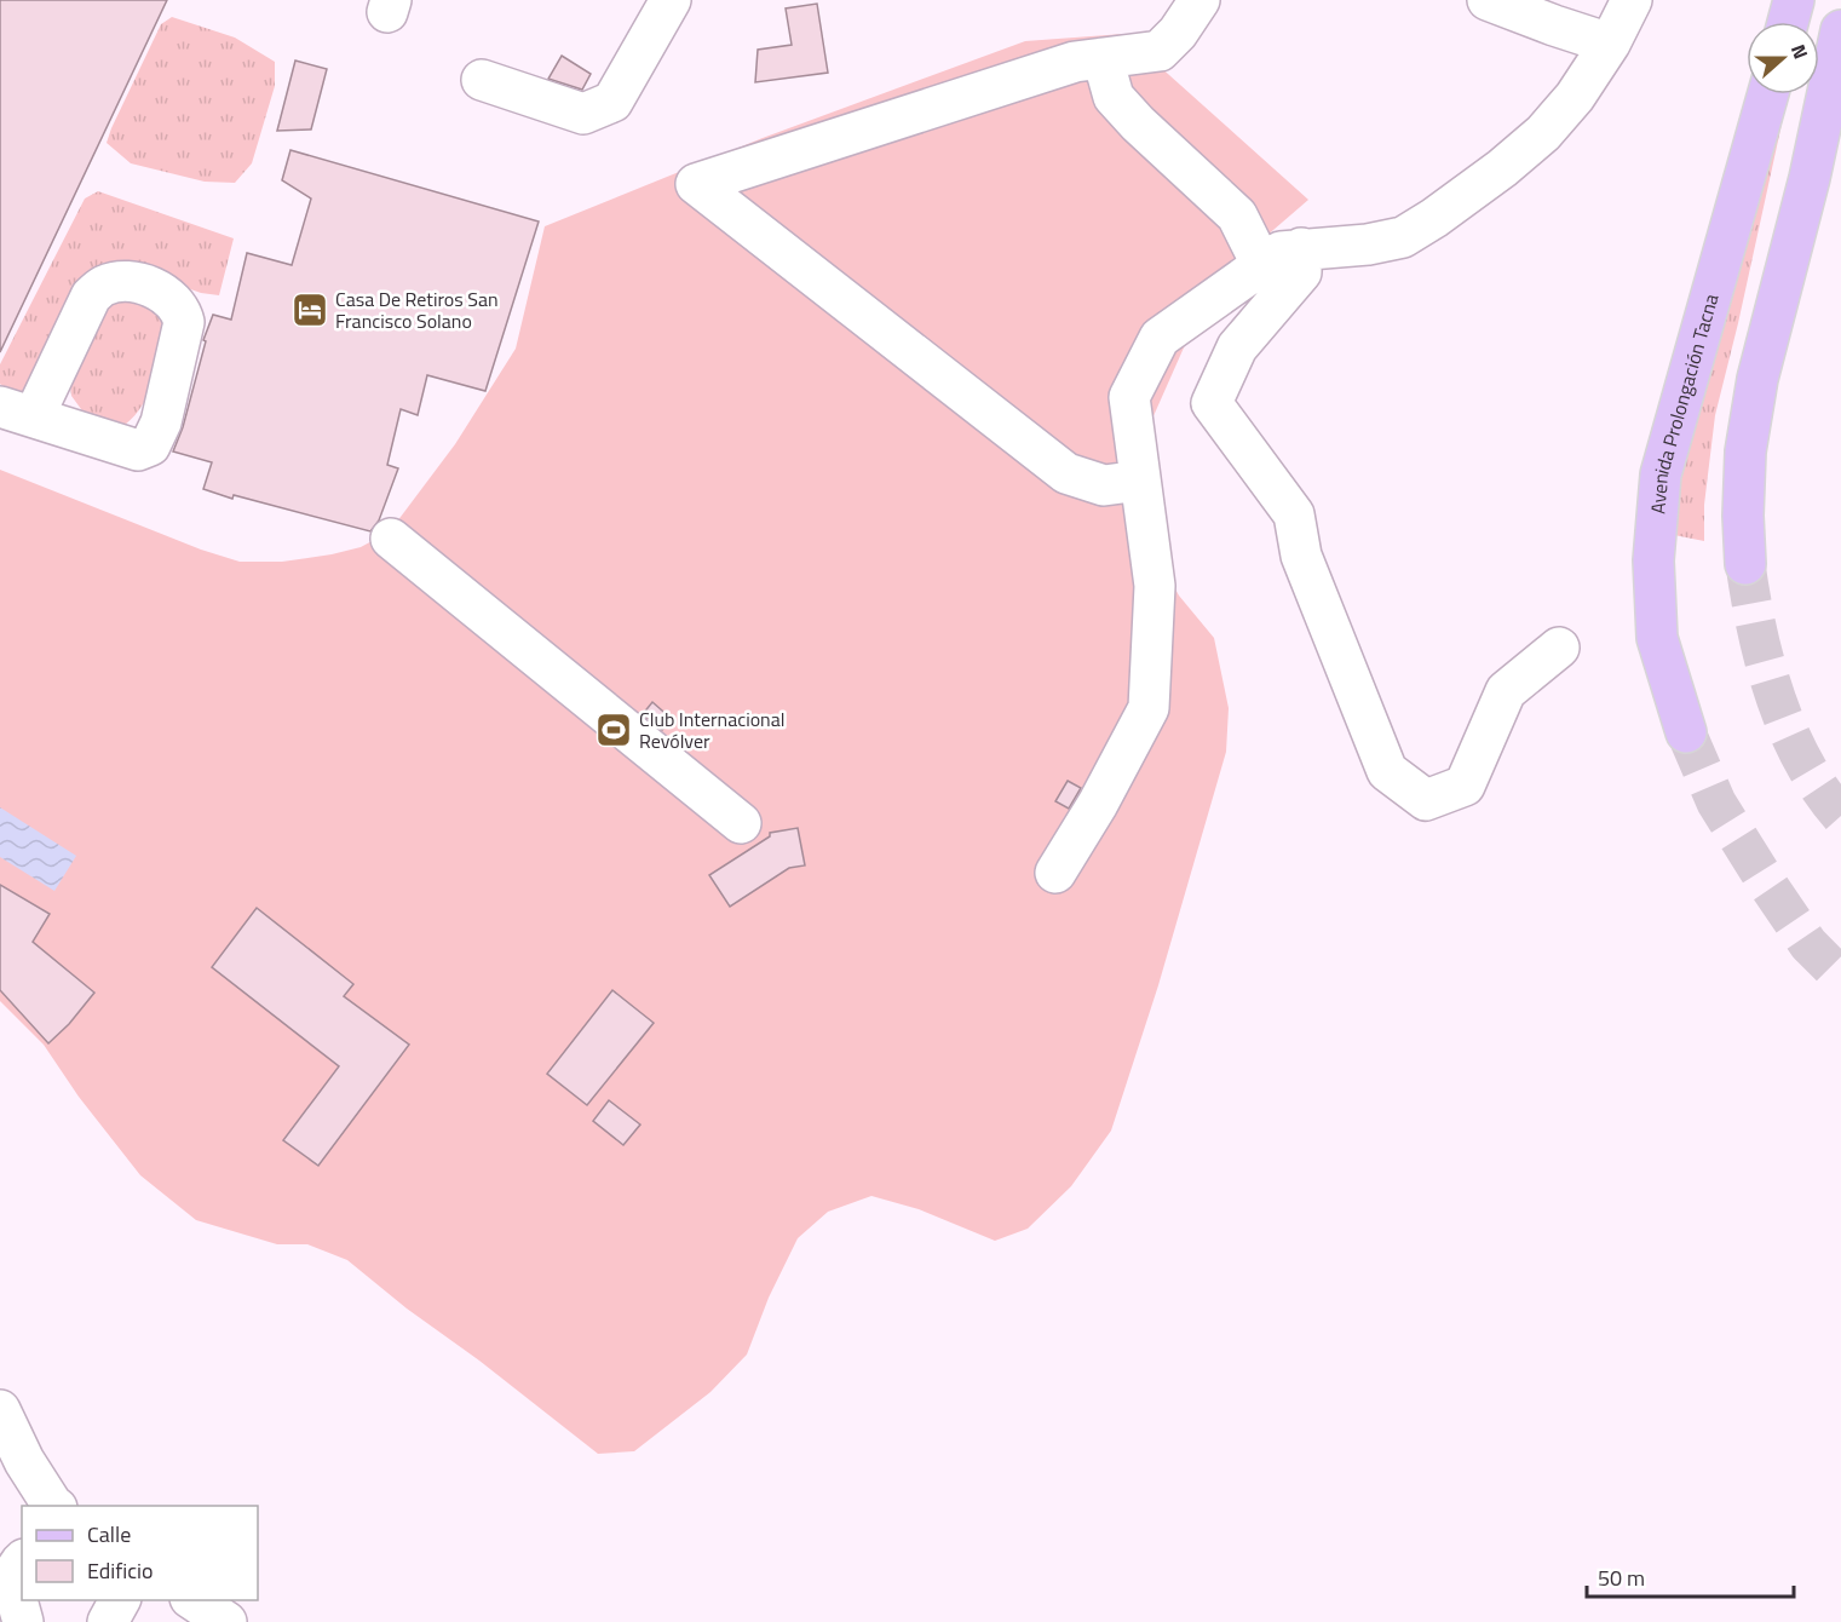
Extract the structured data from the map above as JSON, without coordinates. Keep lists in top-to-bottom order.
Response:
{
  "streets": {
    "main road": ["Avenida Prolongación Tacna"]
  },
  "places": {
    "hotel": ["Casa De Retiros San Francisco Solano"],
    "sports": ["Club Internacional Revólver"]
  },
  "legend": ["Calle", "Edificio"],
  "scale_bar": "50 m",
  "north": "right"
}
